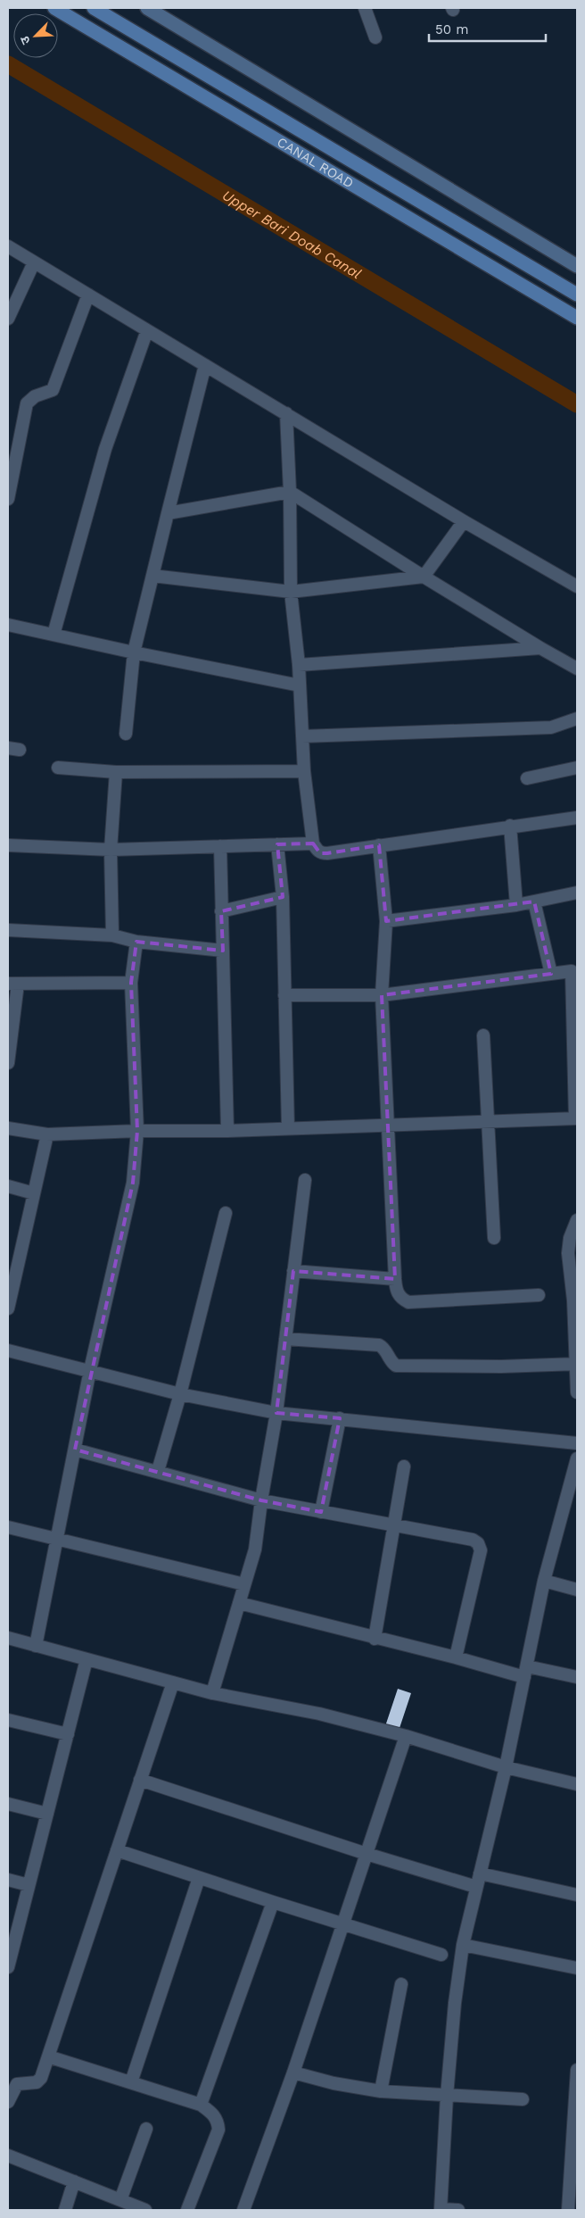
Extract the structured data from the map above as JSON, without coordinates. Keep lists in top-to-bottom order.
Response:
{
  "streets": {
    "main road": ["CANAL ROAD"]
  },
  "water": ["Upper Bari Doab Canal"],
  "scale_bar": "50 m",
  "north": "bottom left"
}
